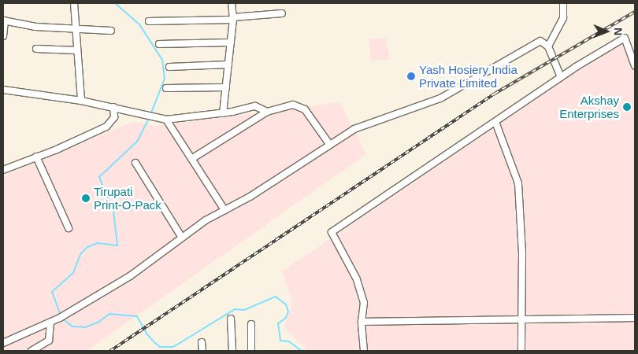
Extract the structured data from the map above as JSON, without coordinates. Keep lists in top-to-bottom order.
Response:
{
  "places": ["Yash Hosiery India Private Limited", "Akshay Enterprises", "Tirupati Print-O-Pack"],
  "north": "right"
}
